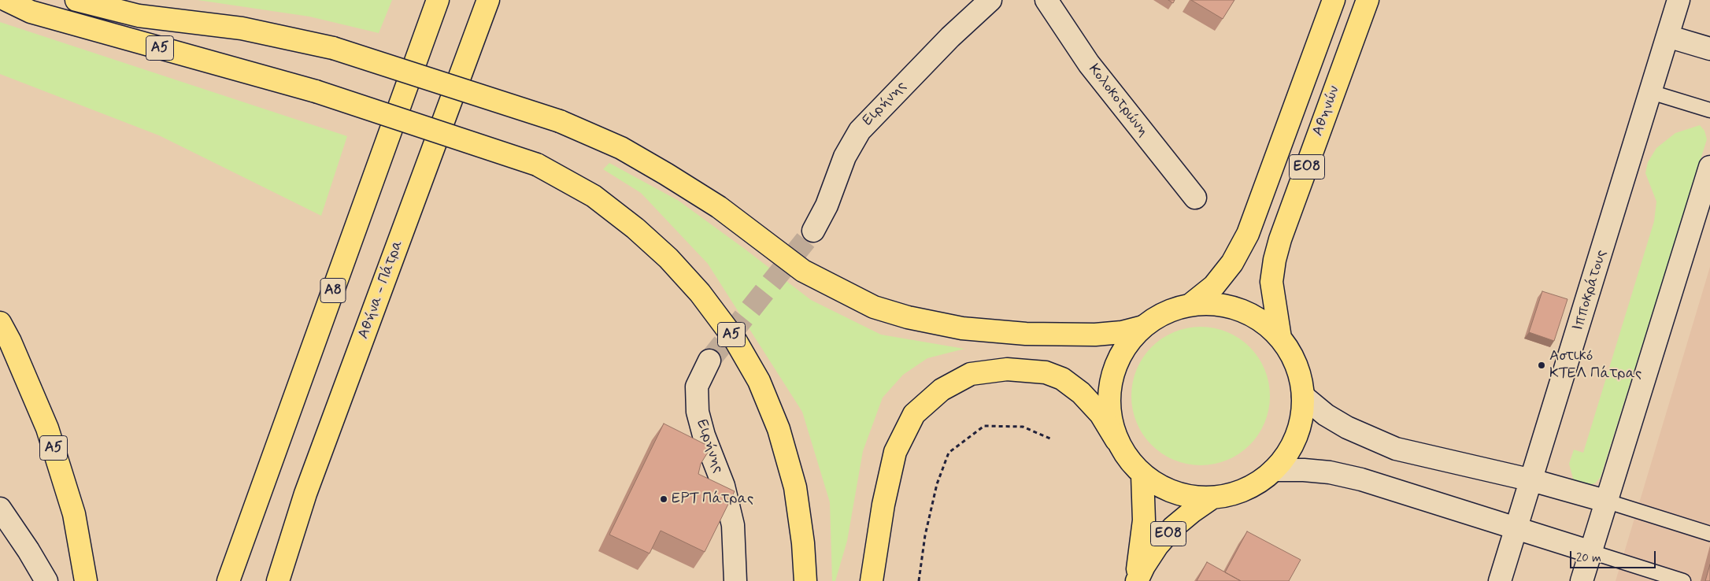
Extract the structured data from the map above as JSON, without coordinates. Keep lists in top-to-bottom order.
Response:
{
  "streets": {
    "main road": [
      "Α5",
      "Αθηνών",
      "ΕΟ8",
      "Αθήνα - Πάτρα",
      "Α8"
    ],
    "street": ["Κολοκοτρώνη", "Ειρήνης", "Ιπποκράτους"]
  },
  "places": ["Αστικό ΚΤΕΛ Πάτρας", "ΕΡΤ Πάτρας"],
  "scale_bar": "20 m"
}
